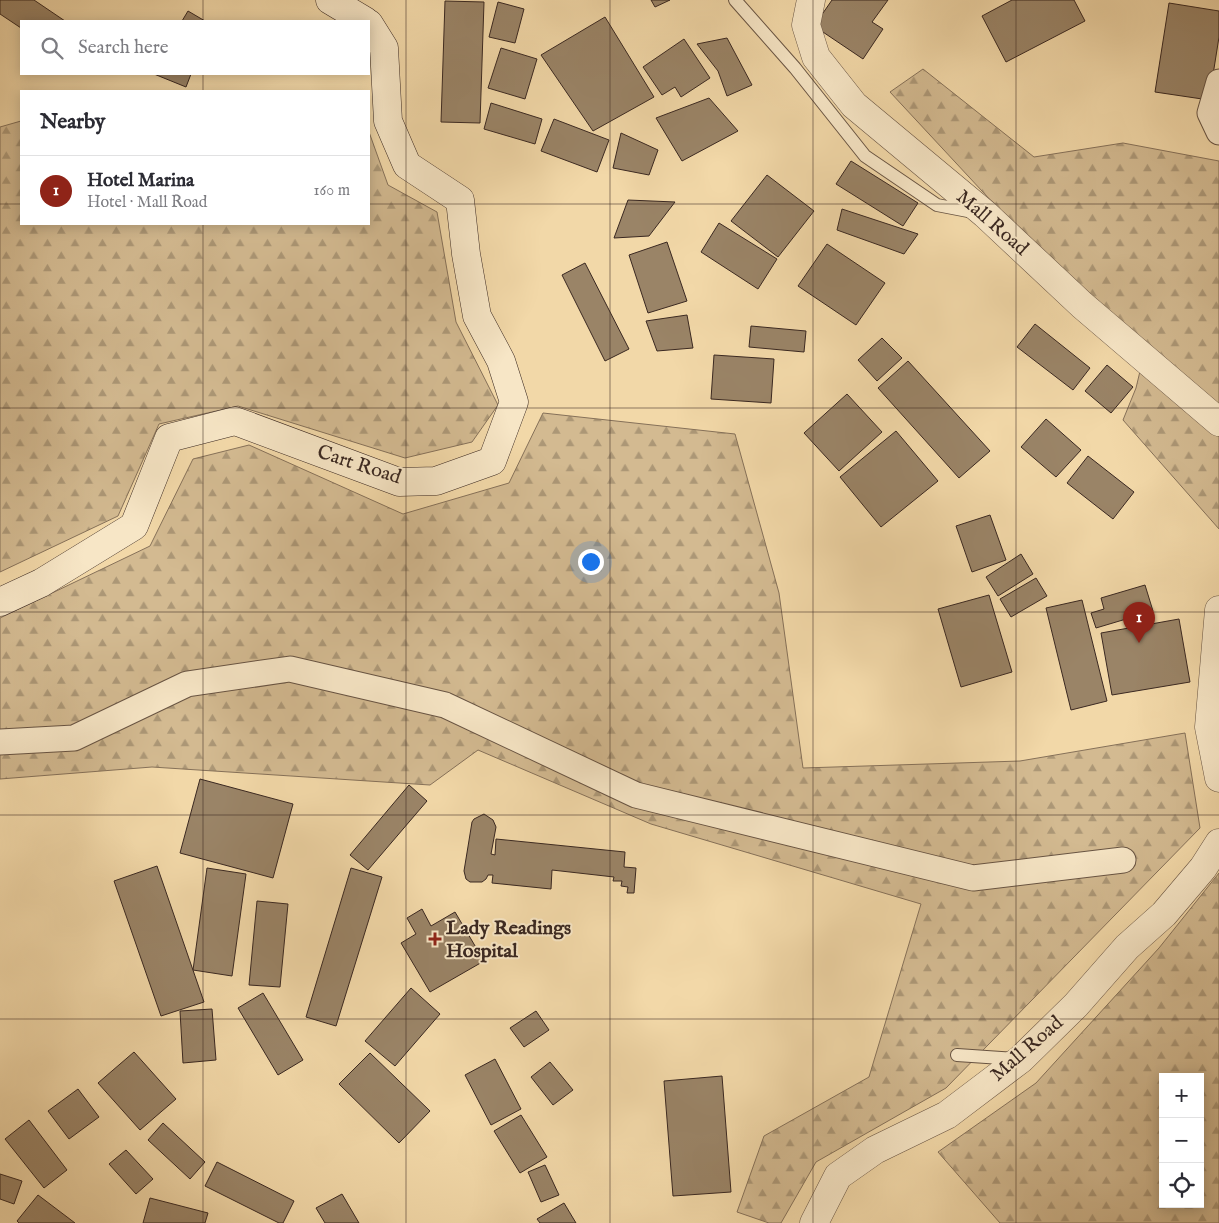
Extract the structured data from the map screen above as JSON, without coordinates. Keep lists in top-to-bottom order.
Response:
{
  "streets": {
    "street": ["Mall Road", "Cart Road"]
  },
  "places": {
    "health": ["Lady Readings Hospital"]
  },
  "page": {
    "search": "Search here",
    "heading": "Nearby",
    "list": [
      {
        "mark": "1",
        "name": "Hotel Marina",
        "note": "Hotel · Mall Road",
        "value": "160 m"
      }
    ],
    "pins": "1",
    "map_buttons": ["+", "−"]
  }
}
